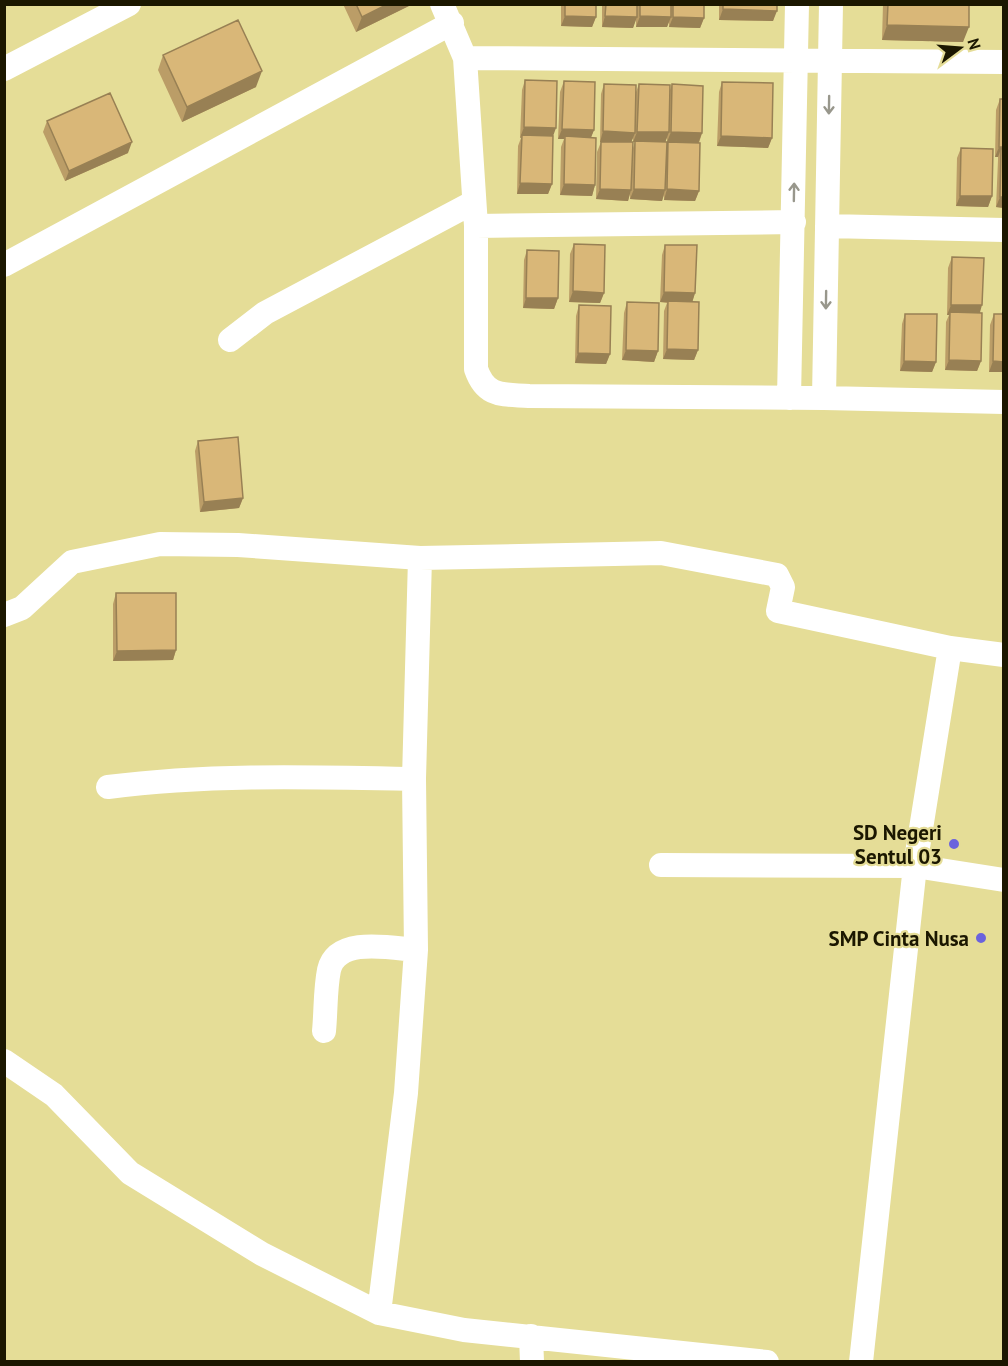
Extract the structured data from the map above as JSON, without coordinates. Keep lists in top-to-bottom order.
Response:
{
  "places": ["SD Negeri Sentul 03", "SMP Cinta Nusa"],
  "north": "right"
}
